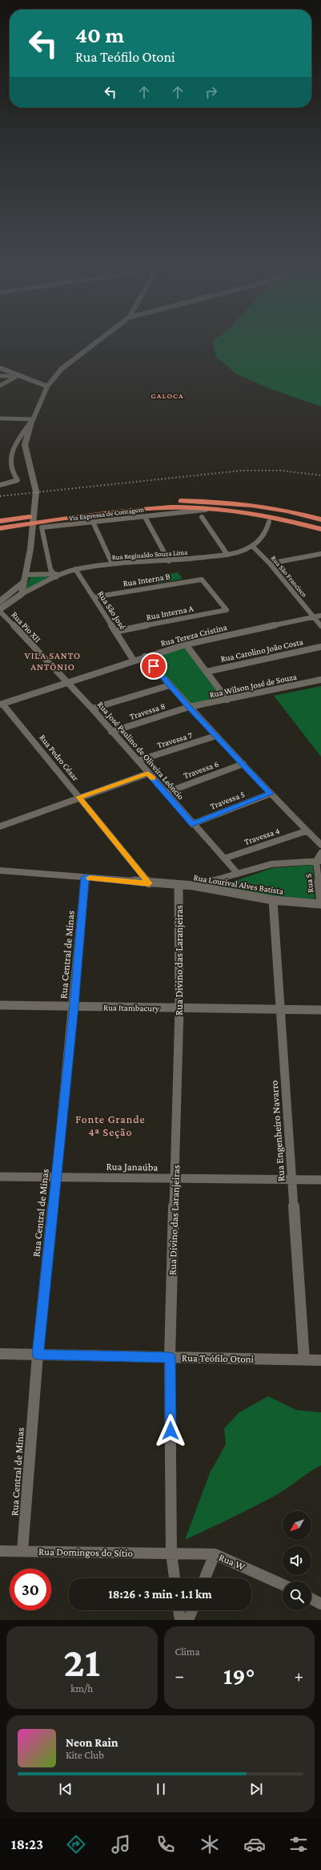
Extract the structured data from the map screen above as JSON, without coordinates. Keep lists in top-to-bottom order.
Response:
{
  "streets": {
    "highway": ["Via Expressa de Contagem"],
    "street": [
      "Rua Reginaldo Souza Lima",
      "Rua São Francisco",
      "Rua Interna B",
      "Rua São José",
      "Rua Interna A",
      "Rua Pio XII",
      "Rua Tereza Cristina",
      "Rua Carolino João Costa",
      "Rua Wilson José de Souza",
      "Travessa 8",
      "Travessa 7",
      "Rua José Paulino de Oliveira Leôncio",
      "Rua Pedro César",
      "Travessa 6",
      "Travessa 5",
      "Travessa 4",
      "Rua S",
      "Rua Lourival Alves Batista",
      "Rua Central de Minas",
      "Rua Divino das Laranjeiras",
      "Rua Itambacury",
      "Rua Engenheiro Navarro",
      "Rua Janaúba",
      "Rua Teófilo Otoni",
      "Rua Domingos do Sítio",
      "Rua W"
    ]
  },
  "crossings": [
    ["Rua Reginaldo Souza Lima", "Rua São Francisco"],
    ["Rua Reginaldo Souza Lima", "Rua São José"],
    ["Rua São Francisco", "Rua Tereza Cristina"],
    ["Rua Interna B", "Rua São José"],
    ["Rua Interna B", "Rua Interna A"],
    ["Rua São José", "Rua Interna A"],
    ["Rua São José", "Rua Tereza Cristina"],
    ["Rua Pio XII", "Rua Tereza Cristina"],
    ["Rua Pio XII", "Rua José Paulino de Oliveira Leôncio"],
    ["Rua Tereza Cristina", "Rua José Paulino de Oliveira Leôncio"],
    ["Rua Tereza Cristina", "Rua Pedro César"],
    ["Rua Wilson José de Souza", "Travessa 8"],
    ["Travessa 8", "Rua José Paulino de Oliveira Leôncio"],
    ["Travessa 7", "Rua José Paulino de Oliveira Leôncio"],
    ["Rua José Paulino de Oliveira Leôncio", "Travessa 6"],
    ["Rua José Paulino de Oliveira Leôncio", "Travessa 5"],
    ["Rua José Paulino de Oliveira Leôncio", "Travessa 4"],
    ["Rua Pedro César", "Rua Lourival Alves Batista"],
    ["Rua S", "Rua Lourival Alves Batista"],
    ["Rua Lourival Alves Batista", "Rua Central de Minas"],
    ["Rua Lourival Alves Batista", "Rua Divino das Laranjeiras"],
    ["Rua Lourival Alves Batista", "Rua Engenheiro Navarro"],
    ["Rua Central de Minas", "Rua Itambacury"],
    ["Rua Central de Minas", "Rua Janaúba"],
    ["Rua Central de Minas", "Rua Teófilo Otoni"],
    ["Rua Central de Minas", "Rua Domingos do Sítio"],
    ["Rua Divino das Laranjeiras", "Rua Itambacury"],
    ["Rua Divino das Laranjeiras", "Rua Janaúba"],
    ["Rua Divino das Laranjeiras", "Rua Teófilo Otoni"],
    ["Rua Divino das Laranjeiras", "Rua Domingos do Sítio"],
    ["Rua Divino das Laranjeiras", "Rua W"],
    ["Rua Itambacury", "Rua Engenheiro Navarro"],
    ["Rua Engenheiro Navarro", "Rua Janaúba"],
    ["Rua Engenheiro Navarro", "Rua Teófilo Otoni"],
    ["Rua Domingos do Sítio", "Rua W"]
  ],
  "districts": ["GALOCA", "VILA SANTO ANTÔNIO", "Fonte Grande 4ª Seção"],
  "north": "bottom left",
  "page": {
    "turn": ["40 m", "Rua Teófilo Otoni"],
    "limit": "30",
    "trip": "18:26 · 3 min · 1.1 km",
    "tile": [
      ["21", "km/h"],
      "Clima"
    ],
    "heat": ["−", "19°", "+"],
    "song": ["Neon Rain", "Kite Club"],
    "tabs": "18:23"
  }
}
